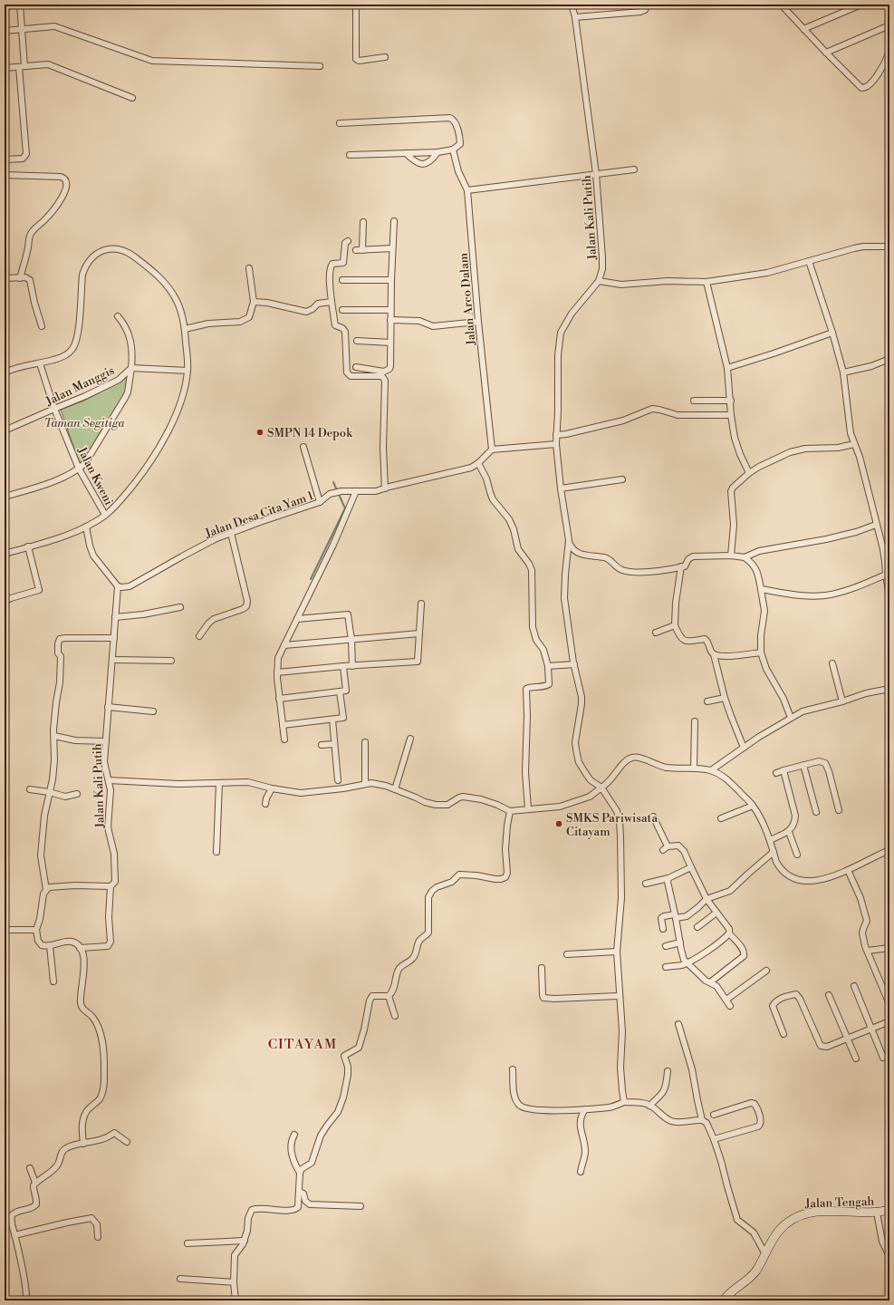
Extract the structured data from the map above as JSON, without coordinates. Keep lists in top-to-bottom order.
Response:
{
  "streets": {
    "main road": ["Jalan Tengah"],
    "street": [
      "Jalan Kali Putih",
      "Jalan Arco Dalam",
      "Jalan Manggis",
      "Jalan Kweni",
      "Jalan Desa Cita Yam 1"
    ]
  },
  "crossings": [
    ["Jalan Kali Putih", "Jalan Desa Cita Yam 1"],
    ["Jalan Manggis", "Jalan Kweni"]
  ],
  "districts": ["CITAYAM"],
  "parks": ["Taman Segitiga"],
  "places": ["SMPN 14 Depok", "SMKS Pariwisata Citayam"]
}
